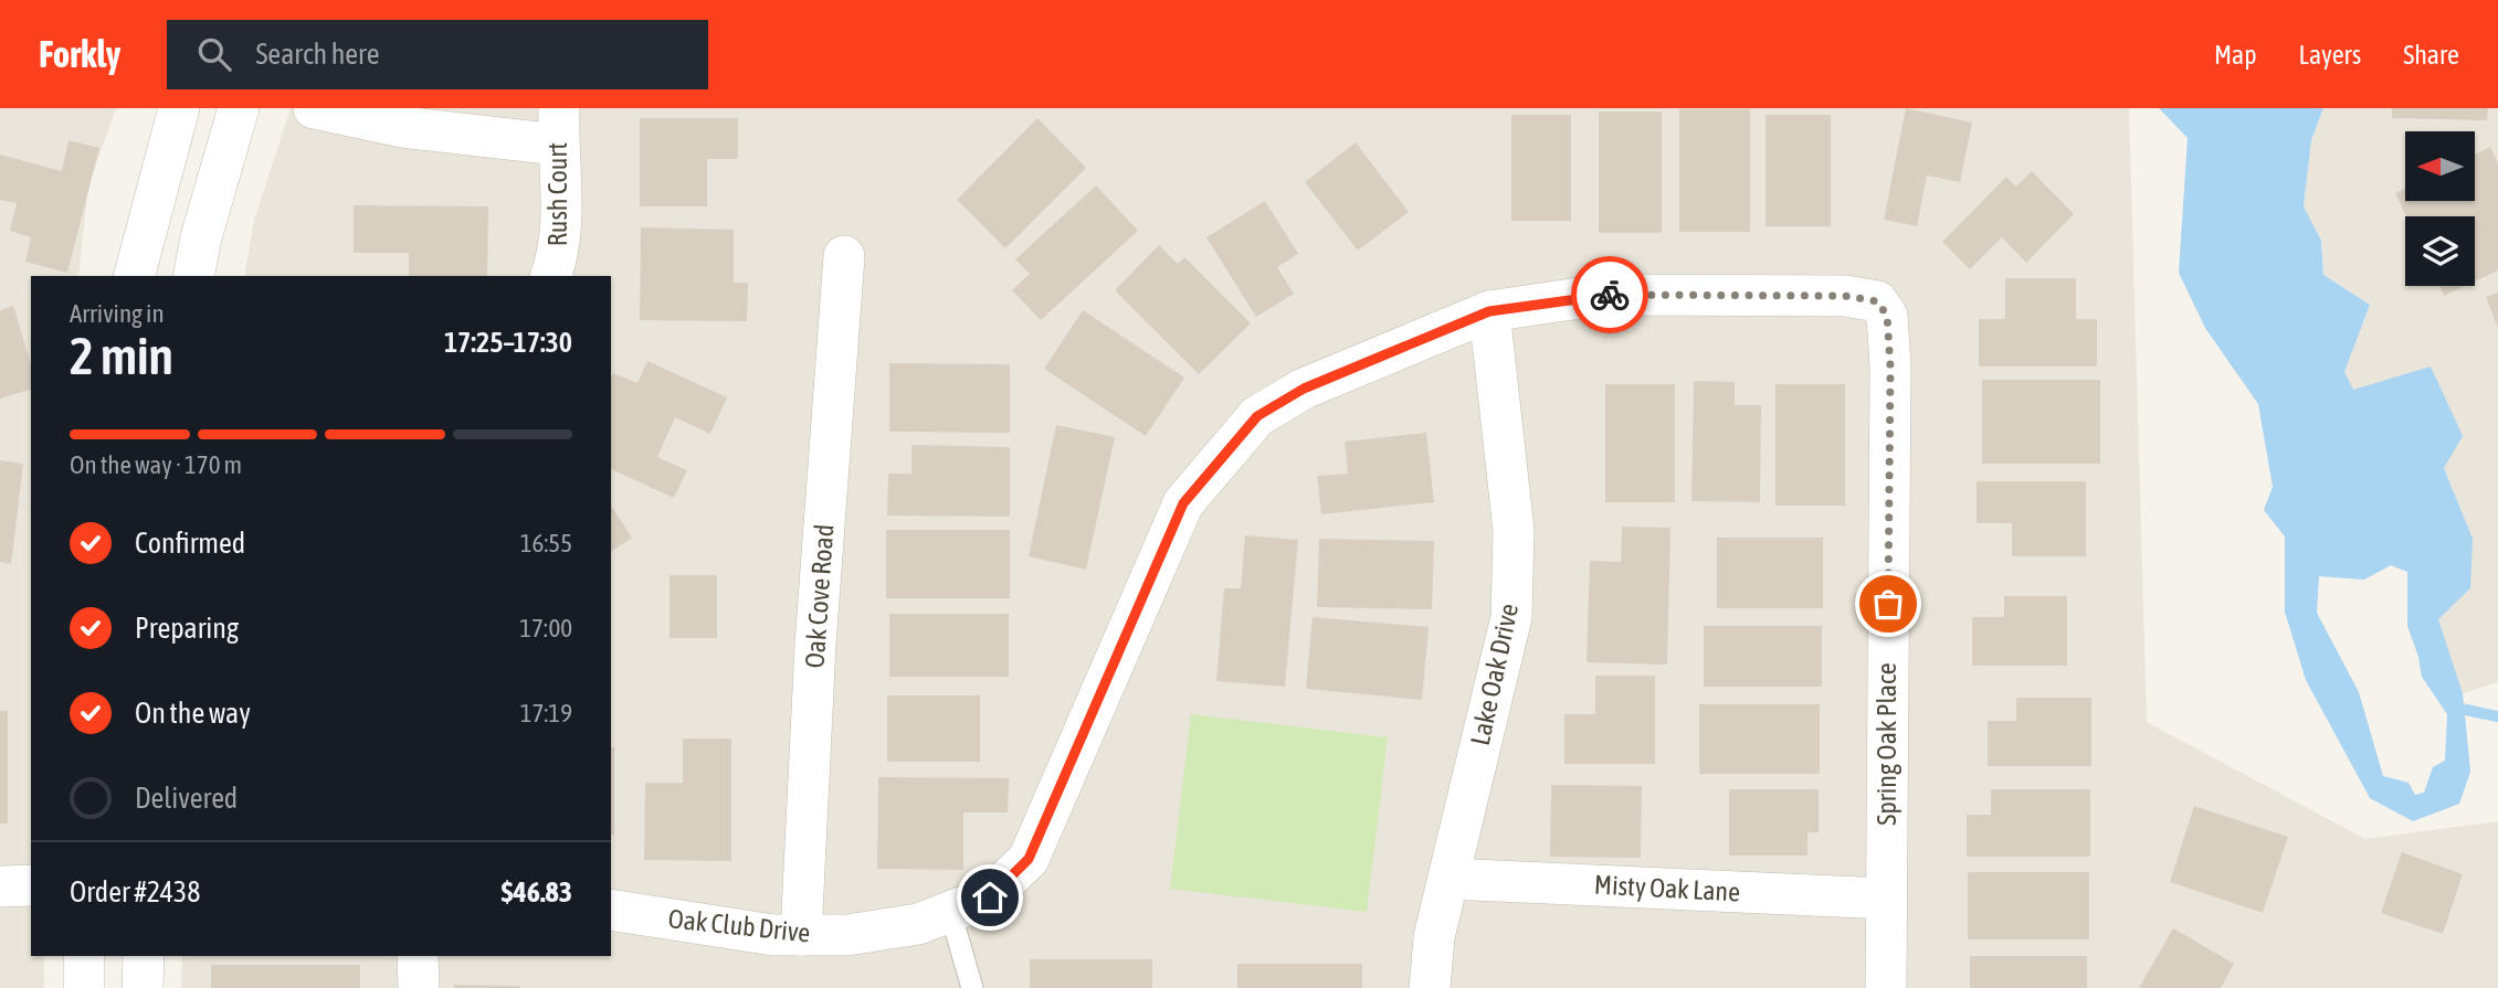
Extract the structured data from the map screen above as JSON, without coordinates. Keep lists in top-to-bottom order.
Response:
{
  "streets": {
    "street": [
      "Rush Court",
      "Oak Cove Road",
      "Lake Oak Drive",
      "Spring Oak Place",
      "Misty Oak Lane",
      "Oak Club Drive"
    ]
  },
  "crossings": [
    ["Oak Cove Road", "Oak Club Drive"],
    ["Lake Oak Drive", "Misty Oak Lane"],
    ["Lake Oak Drive", "Oak Club Drive"],
    ["Spring Oak Place", "Misty Oak Lane"],
    ["Spring Oak Place", "Oak Club Drive"]
  ],
  "north": "left",
  "page": {
    "header": "Forkly",
    "search": "Search here",
    "nav": ["Map", "Layers", "Share"],
    "heading": ["2 min", "Arriving in", "17:25–17:30"],
    "panel": ["Order #2438", "$46.83"],
    "bar": "On the way · 170 m",
    "list": [
      ["Confirmed", "16:55"],
      ["Preparing", "17:00"],
      ["On the way", "17:19"],
      "Delivered"
    ]
  }
}
